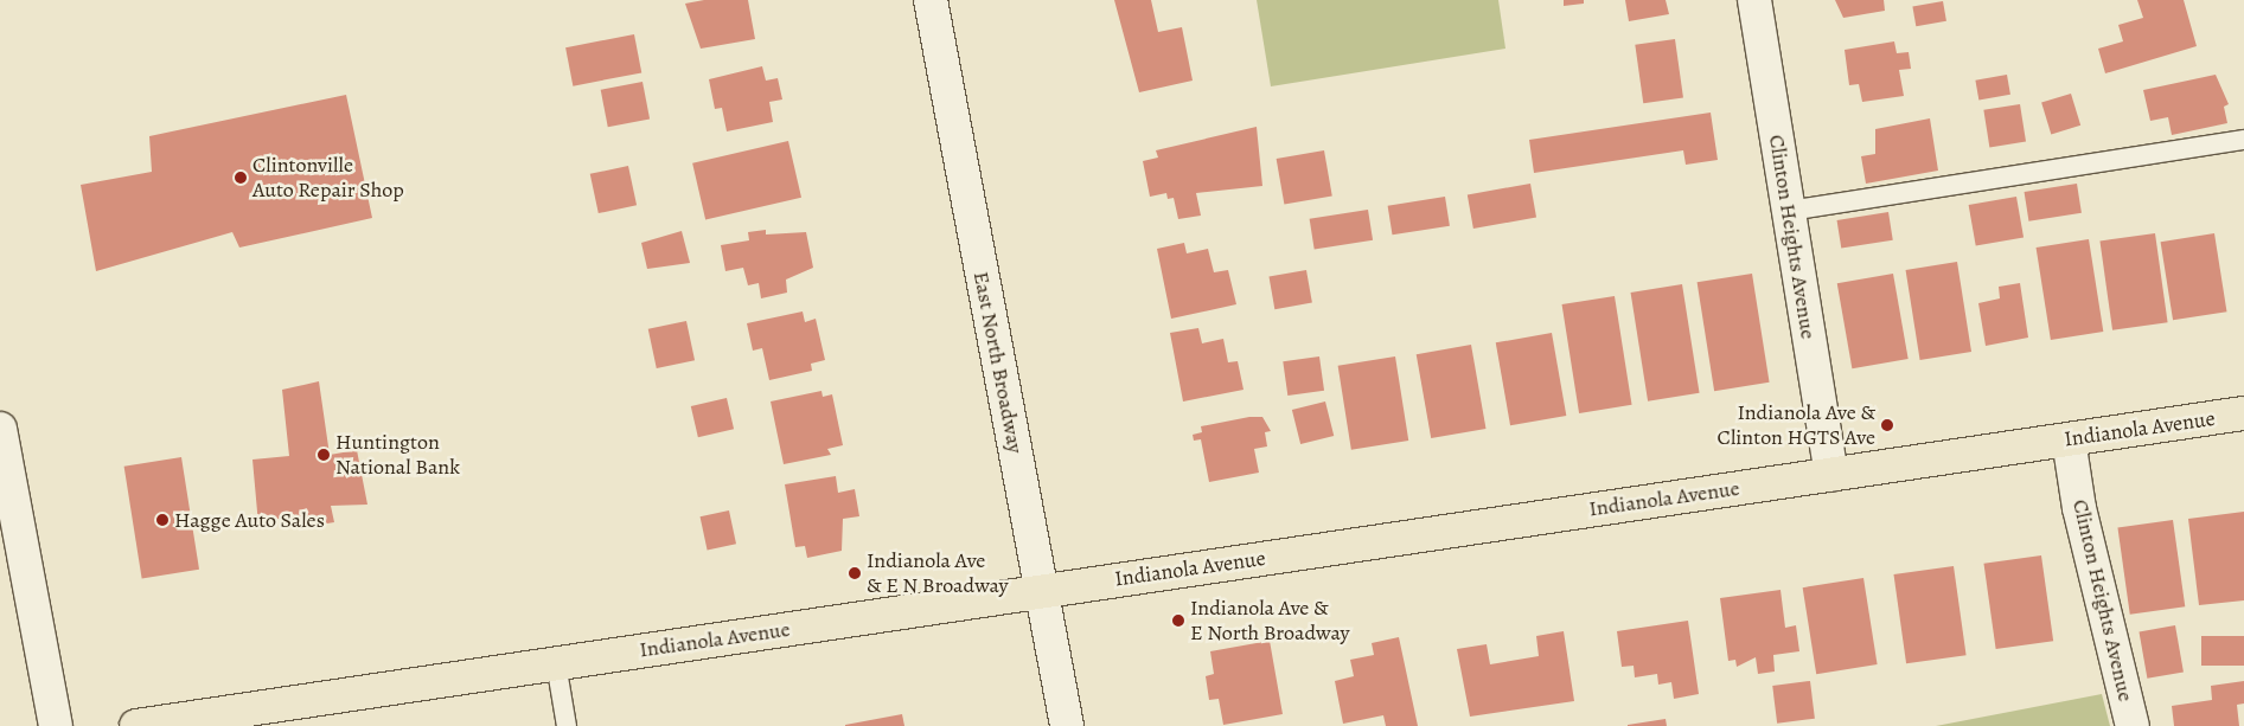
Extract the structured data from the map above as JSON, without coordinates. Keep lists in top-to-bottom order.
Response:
{
  "streets": {
    "main road": ["Indianola Avenue"],
    "street": ["Clinton Heights Avenue", "East North Broadway"]
  },
  "crossings": [
    ["Clinton Heights Avenue", "Indianola Avenue"],
    ["East North Broadway", "Indianola Avenue"]
  ],
  "places": [
    "Clintonville Auto Repair Shop",
    "Indianola Ave & Clinton HGTS Ave",
    "Huntington National Bank",
    "Hagge Auto Sales",
    "Indianola Ave & E N Broadway",
    "Indianola Ave & E North Broadway"
  ]
}
